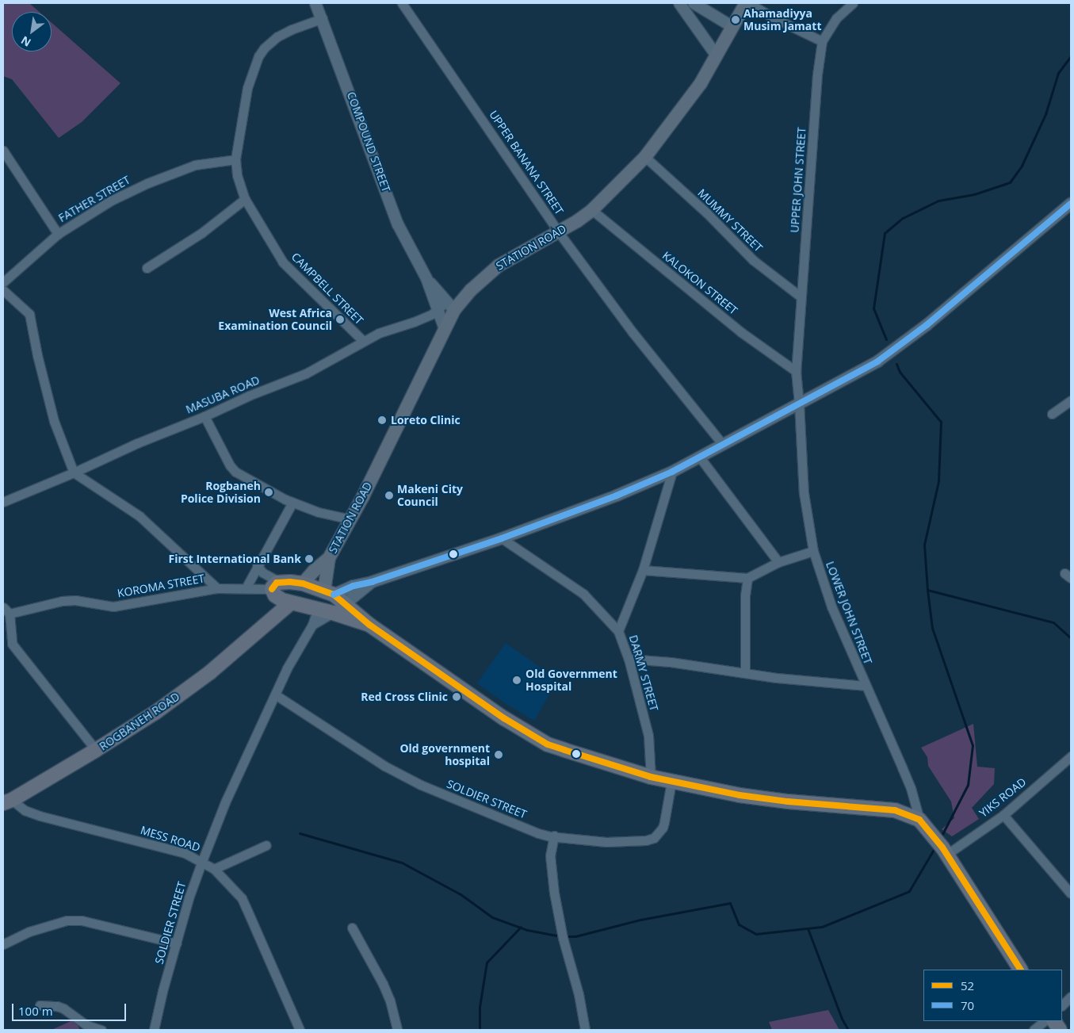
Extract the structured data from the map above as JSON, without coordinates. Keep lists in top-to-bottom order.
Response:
{
  "streets": {
    "main road": ["STATION ROAD", "ROGBANEH ROAD"],
    "street": [
      "COMPOUND STREET",
      "UPPER BANANA STREET",
      "UPPER JOHN STREET",
      "FATHER STREET",
      "MUMMY STREET",
      "KALOKON STREET",
      "CAMPBELL STREET",
      "MASUBA ROAD",
      "KOROMA STREET",
      "LOWER JOHN STREET",
      "DARMY STREET",
      "YIKS ROAD",
      "SOLDIER STREET",
      "MESS ROAD"
    ]
  },
  "crossings": [
    ["COMPOUND STREET", "STATION ROAD"],
    ["COMPOUND STREET", "CAMPBELL STREET"],
    ["COMPOUND STREET", "MASUBA ROAD"],
    ["UPPER BANANA STREET", "STATION ROAD"],
    ["UPPER JOHN STREET", "MUMMY STREET"],
    ["UPPER JOHN STREET", "KALOKON STREET"],
    ["UPPER JOHN STREET", "LOWER JOHN STREET"],
    ["FATHER STREET", "CAMPBELL STREET"],
    ["MUMMY STREET", "STATION ROAD"],
    ["STATION ROAD", "KALOKON STREET"],
    ["STATION ROAD", "MASUBA ROAD"],
    ["CAMPBELL STREET", "MASUBA ROAD"],
    ["ROGBANEH ROAD", "MESS ROAD"],
    ["SOLDIER STREET", "MESS ROAD"]
  ],
  "places": [
    "Ahamadiyya Musim Jamatt",
    "West Africa Examination Council",
    "Loreto Clinic",
    "Rogbaneh Police Division",
    "Makeni City Council",
    "First International Bank",
    "Old Government Hospital",
    "Red Cross Clinic",
    "Old government hospital"
  ],
  "lines": ["transit line 70", "transit line 52"],
  "legend": ["52", "70"],
  "scale_bar": "100 m",
  "north": "bottom left"
}
